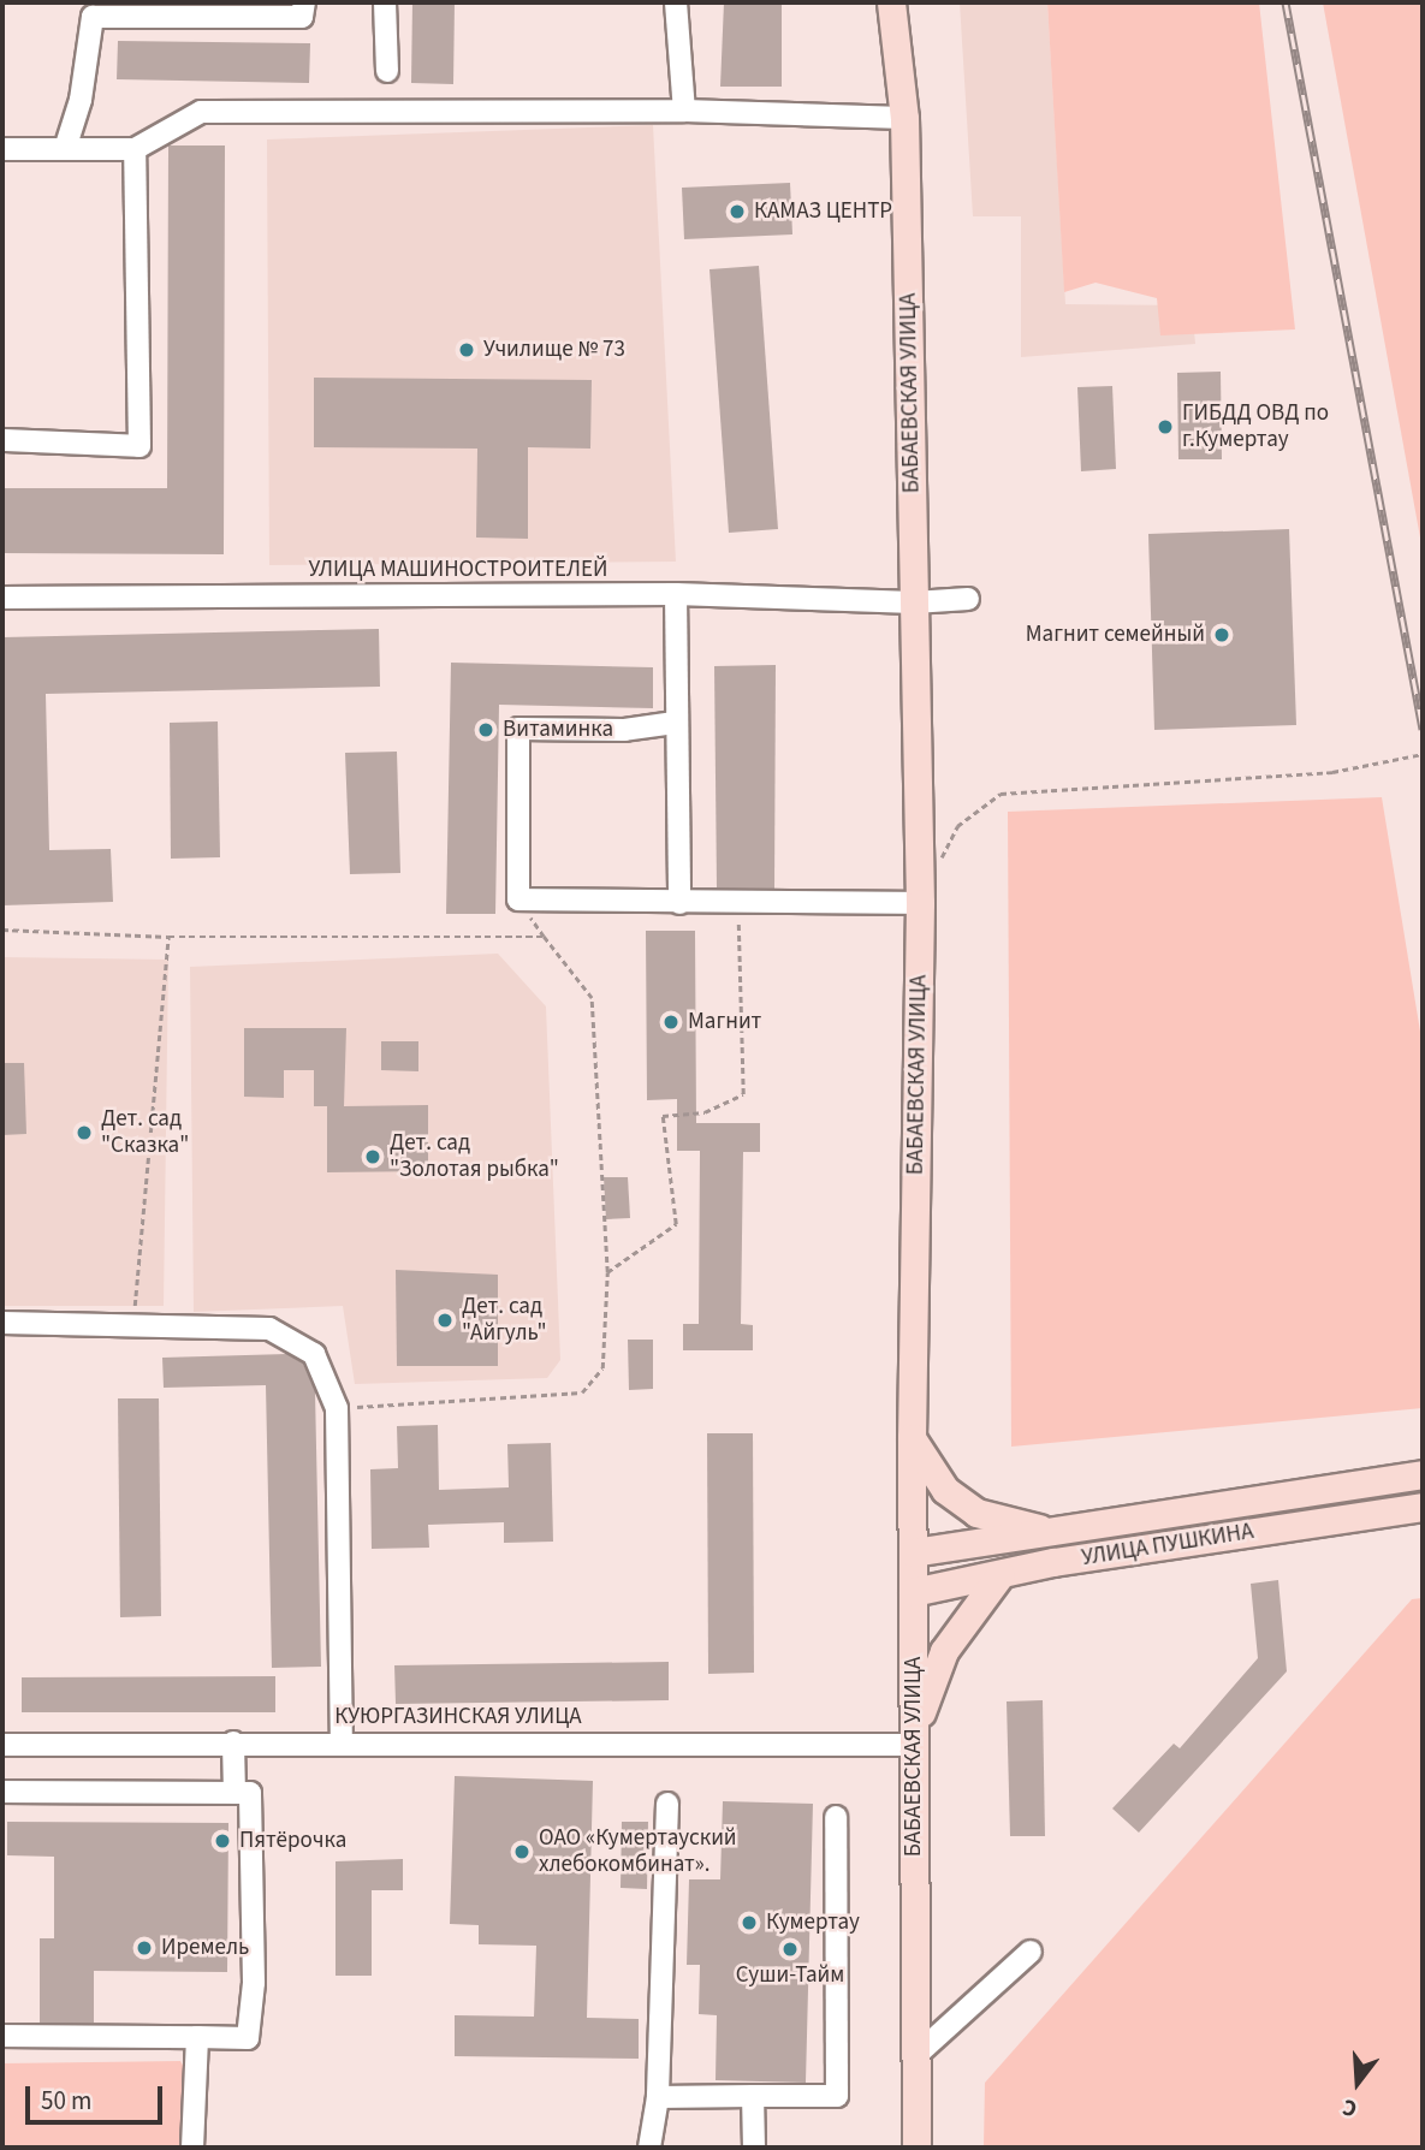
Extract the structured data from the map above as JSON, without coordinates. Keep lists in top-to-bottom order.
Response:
{
  "streets": {
    "main road": ["БАБАЕВСКАЯ УЛИЦА", "УЛИЦА ПУШКИНА"],
    "street": ["УЛИЦА МАШИНОСТРОИТЕЛЕЙ", "КУЮРГАЗИНСКАЯ УЛИЦА"]
  },
  "crossings": [
    ["БАБАЕВСКАЯ УЛИЦА", "УЛИЦА МАШИНОСТРОИТЕЛЕЙ"],
    ["БАБАЕВСКАЯ УЛИЦА", "УЛИЦА ПУШКИНА"],
    ["БАБАЕВСКАЯ УЛИЦА", "КУЮРГАЗИНСКАЯ УЛИЦА"]
  ],
  "places": [
    "КАМАЗ ЦЕНТР",
    "Училище № 73",
    "ГИБДД ОВД по г.Кумертау",
    "Магнит семейный",
    "Витаминка",
    "Магнит",
    "Дет. сад \"Сказка\"",
    "Дет. сад \"Золотая рыбка\"",
    "Дет. сад \"Айгуль\"",
    "Пятёрочка",
    "ОАО «Кумертауский хлебокомбинат».",
    "Кумертау",
    "Иремель",
    "Суши-Тайм"
  ],
  "scale_bar": "50 m",
  "north": "bottom"
}
